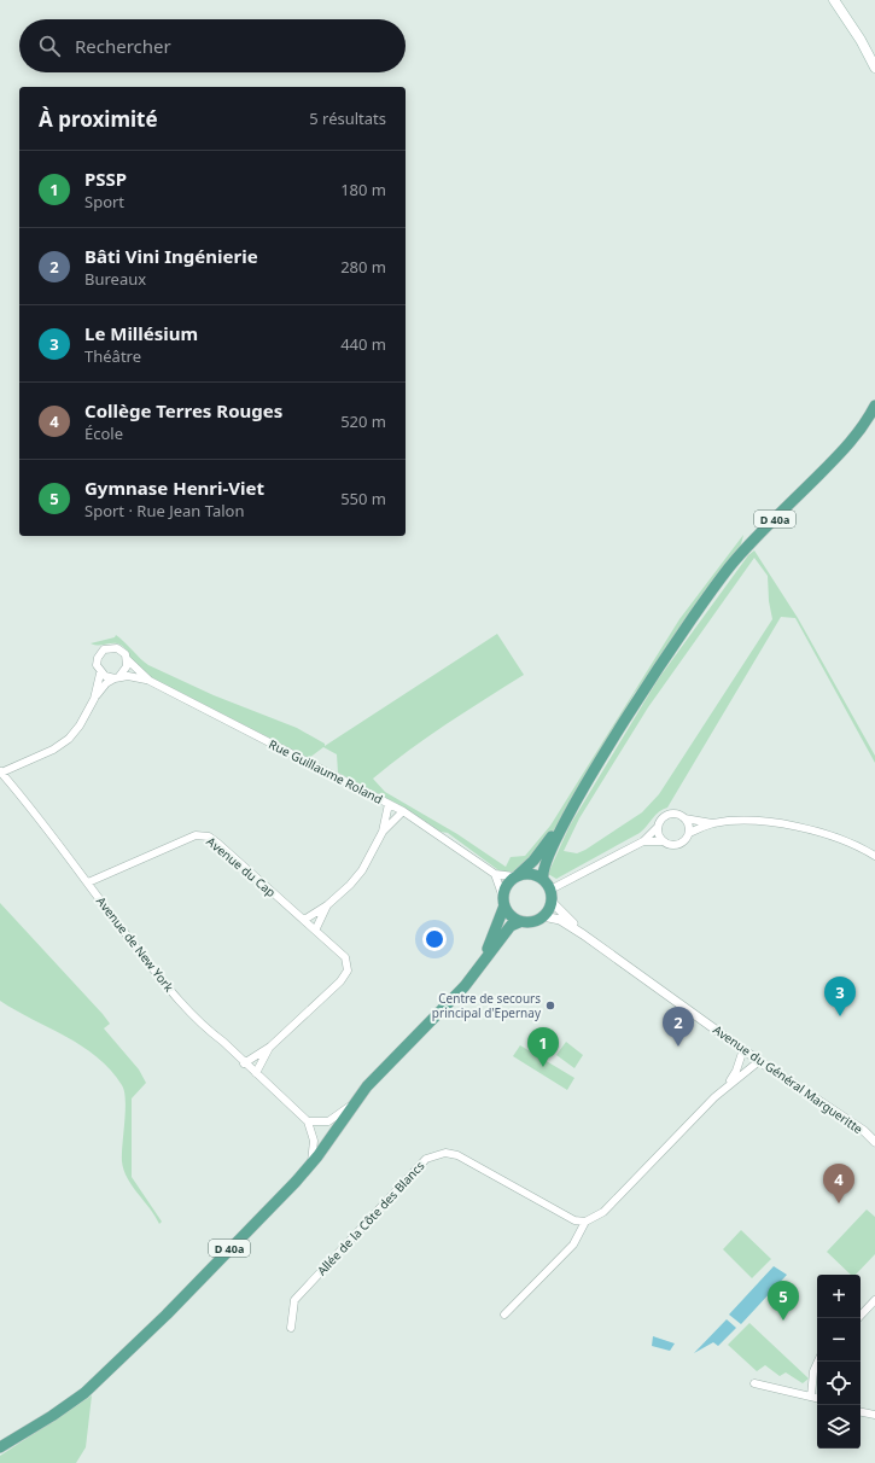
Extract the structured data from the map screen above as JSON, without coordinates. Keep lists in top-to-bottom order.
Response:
{
  "streets": {
    "main road": ["D 40a"],
    "street": [
      "Rue Guillaume Roland",
      "Avenue du Cap",
      "Avenue de New York",
      "Avenue du Général Margueritte",
      "Allée de la Côte des Blancs"
    ]
  },
  "crossings": [
    ["D 40a", "Avenue du Général Margueritte"],
    ["Avenue du Cap", "Avenue de New York"]
  ],
  "places": ["Centre de secours principal d'Epernay"],
  "page": {
    "search": "Rechercher",
    "heading": ["À proximité", "5 résultats"],
    "list": [
      {
        "mark": "1",
        "name": "PSSP",
        "note": "Sport",
        "value": "180 m"
      },
      {
        "mark": "2",
        "name": "Bâti Vini Ingénierie",
        "note": "Bureaux",
        "value": "280 m"
      },
      {
        "mark": "3",
        "name": "Le Millésium",
        "note": "Théâtre",
        "value": "440 m"
      },
      {
        "mark": "4",
        "name": "Collège Terres Rouges",
        "note": "École",
        "value": "520 m"
      },
      {
        "mark": "5",
        "name": "Gymnase Henri-Viet",
        "note": "Sport · Rue Jean Talon",
        "value": "550 m"
      }
    ],
    "pins": [
      "3",
      "2",
      "1",
      "4",
      "5"
    ],
    "map_buttons": ["+", "−"]
  }
}
